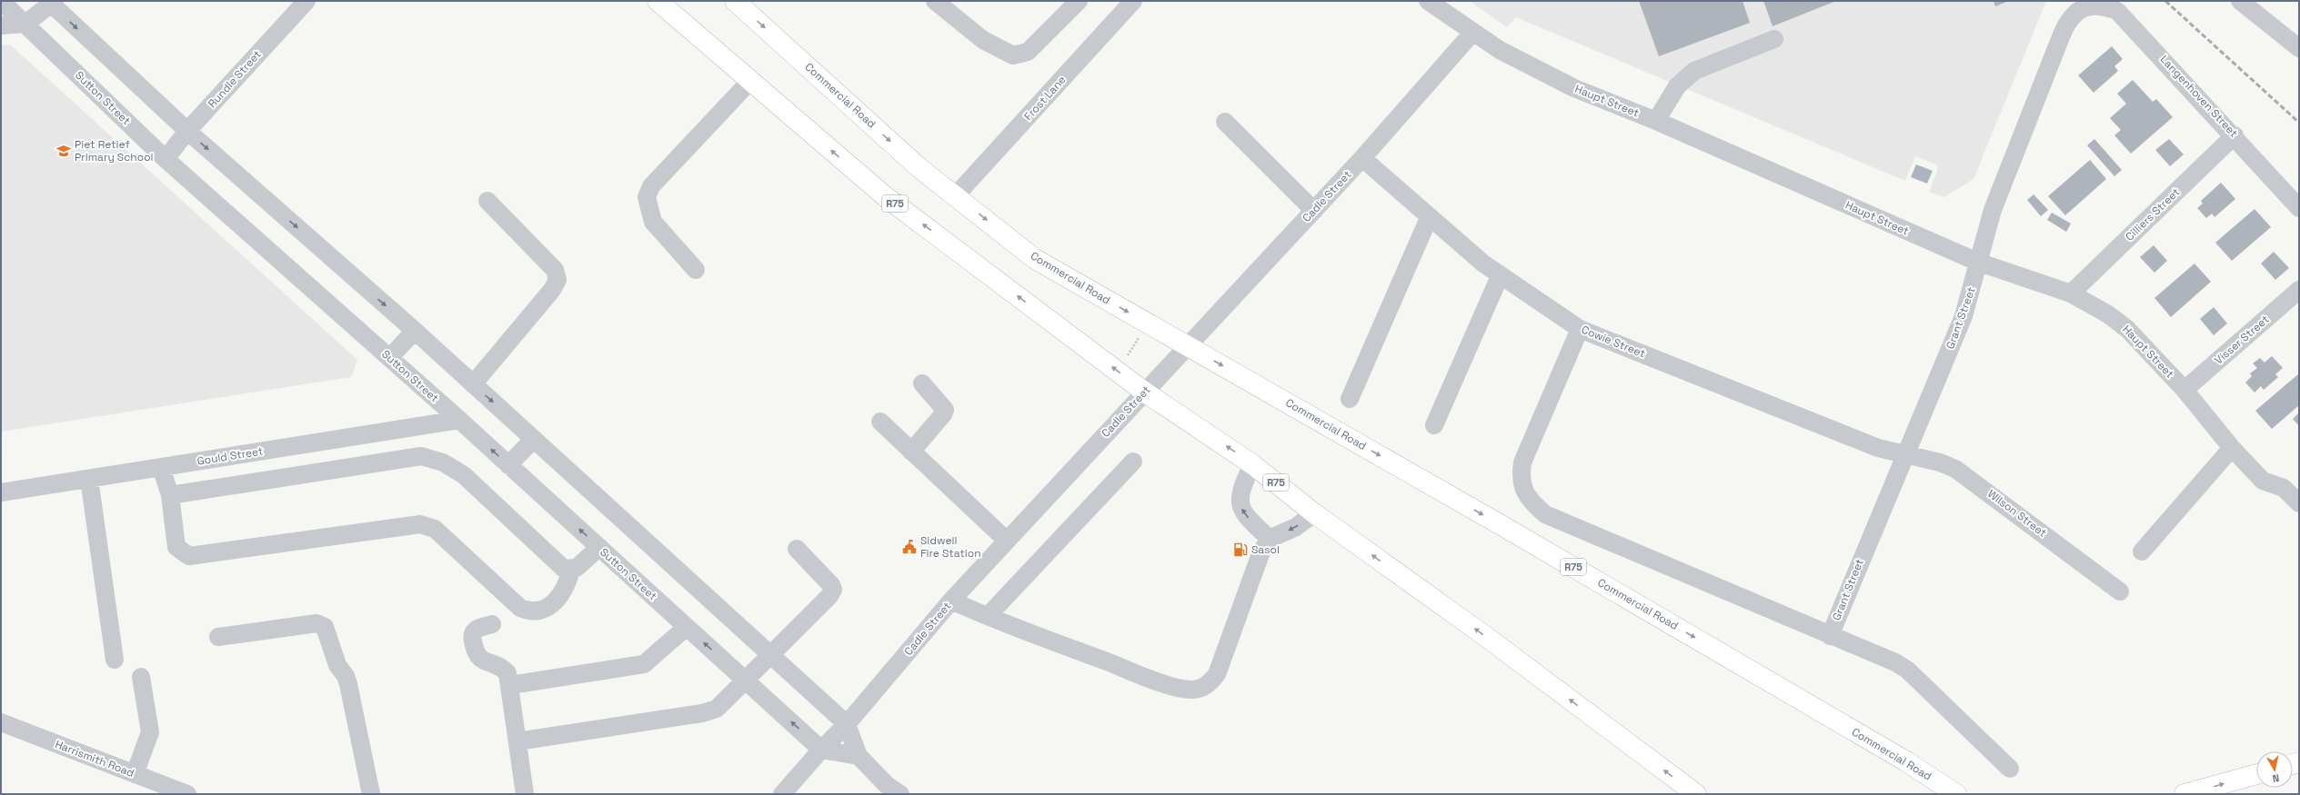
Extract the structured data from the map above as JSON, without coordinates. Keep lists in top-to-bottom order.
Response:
{
  "streets": {
    "main road": ["Commercial Road", "R75"],
    "street": [
      "Rundle Street",
      "Langenhoven Street",
      "Sutton Street",
      "Frost Lane",
      "Haupt Street",
      "Cadle Street",
      "Cilliers Street",
      "Grant Street",
      "Visser Street",
      "Cowie Street",
      "Gould Street",
      "Wilson Street",
      "Harrismith Road"
    ]
  },
  "crossings": [
    ["Rundle Street", "Sutton Street"],
    ["Commercial Road", "Frost Lane"],
    ["Commercial Road", "Cadle Street"],
    ["Langenhoven Street", "Cilliers Street"],
    ["Langenhoven Street", "Grant Street"],
    ["Sutton Street", "Cadle Street"],
    ["Sutton Street", "Gould Street"],
    ["Haupt Street", "Cadle Street"],
    ["Haupt Street", "Cilliers Street"],
    ["Haupt Street", "Grant Street"],
    ["Haupt Street", "Visser Street"],
    ["Cadle Street", "R75"],
    ["Cadle Street", "Cowie Street"],
    ["Grant Street", "Cowie Street"],
    ["Grant Street", "Wilson Street"],
    ["Cowie Street", "Wilson Street"]
  ],
  "places": {
    "school or university": ["Piet Retief Primary School"],
    "public building": ["Sidwell Fire Station"],
    "fuel station": ["Sasol"]
  },
  "north": "bottom"
}
